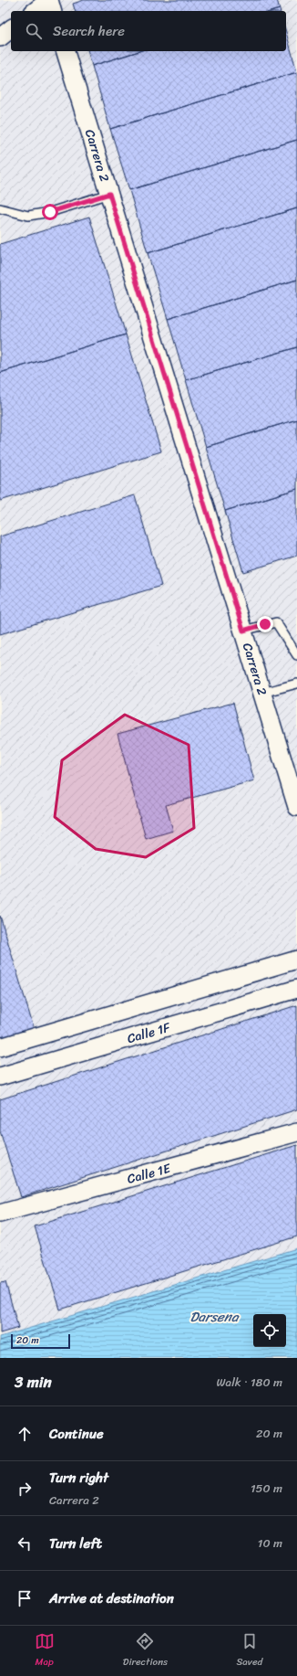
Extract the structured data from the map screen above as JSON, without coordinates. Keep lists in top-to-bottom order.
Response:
{
  "streets": {
    "street": ["Carrera 2", "Calle 1F", "Calle 1E"]
  },
  "water": ["Darsena"],
  "scale_bar": "20 m",
  "page": {
    "search": "Search here",
    "scale": "20 m",
    "heading": ["3 min", "Walk · 180 m"],
    "list": [
      ["Continue", "20 m"],
      ["Turn right", "Carrera 2", "150 m"],
      ["Turn left", "10 m"],
      "Arrive at destination"
    ],
    "nav": ["Map", "Directions", "Saved"]
  }
}
